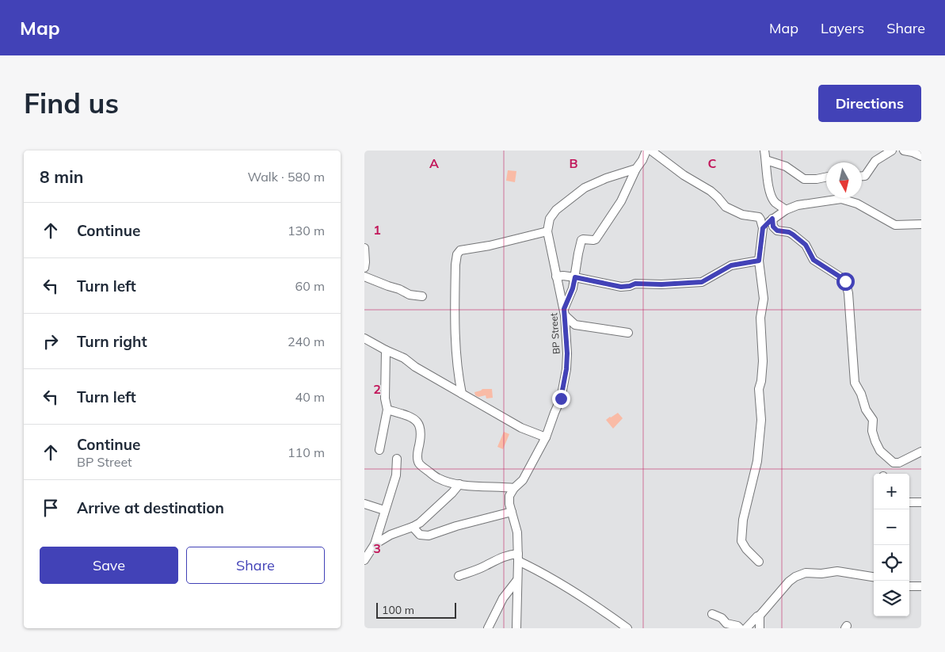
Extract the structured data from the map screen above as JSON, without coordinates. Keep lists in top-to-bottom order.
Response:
{
  "streets": {
    "street": ["BP Street"]
  },
  "scale_bar": "100 m",
  "north": "bottom",
  "page": {
    "header": "Map",
    "nav": ["Map", "Layers", "Share"],
    "buttons": [
      "Directions",
      ["Save", "Share"]
    ],
    "title": "Find us",
    "heading": ["8 min", "Walk · 580 m"],
    "list": [
      ["Continue", "130 m"],
      ["Turn left", "60 m"],
      ["Turn right", "240 m"],
      ["Turn left", "40 m"],
      ["Continue", "BP Street", "110 m"],
      "Arrive at destination"
    ],
    "map_buttons": ["+", "−"],
    "scale": "100 m"
  },
  "grid": {
    "columns": ["A", "B", "C"],
    "rows": ["1", "2", "3"]
  }
}
